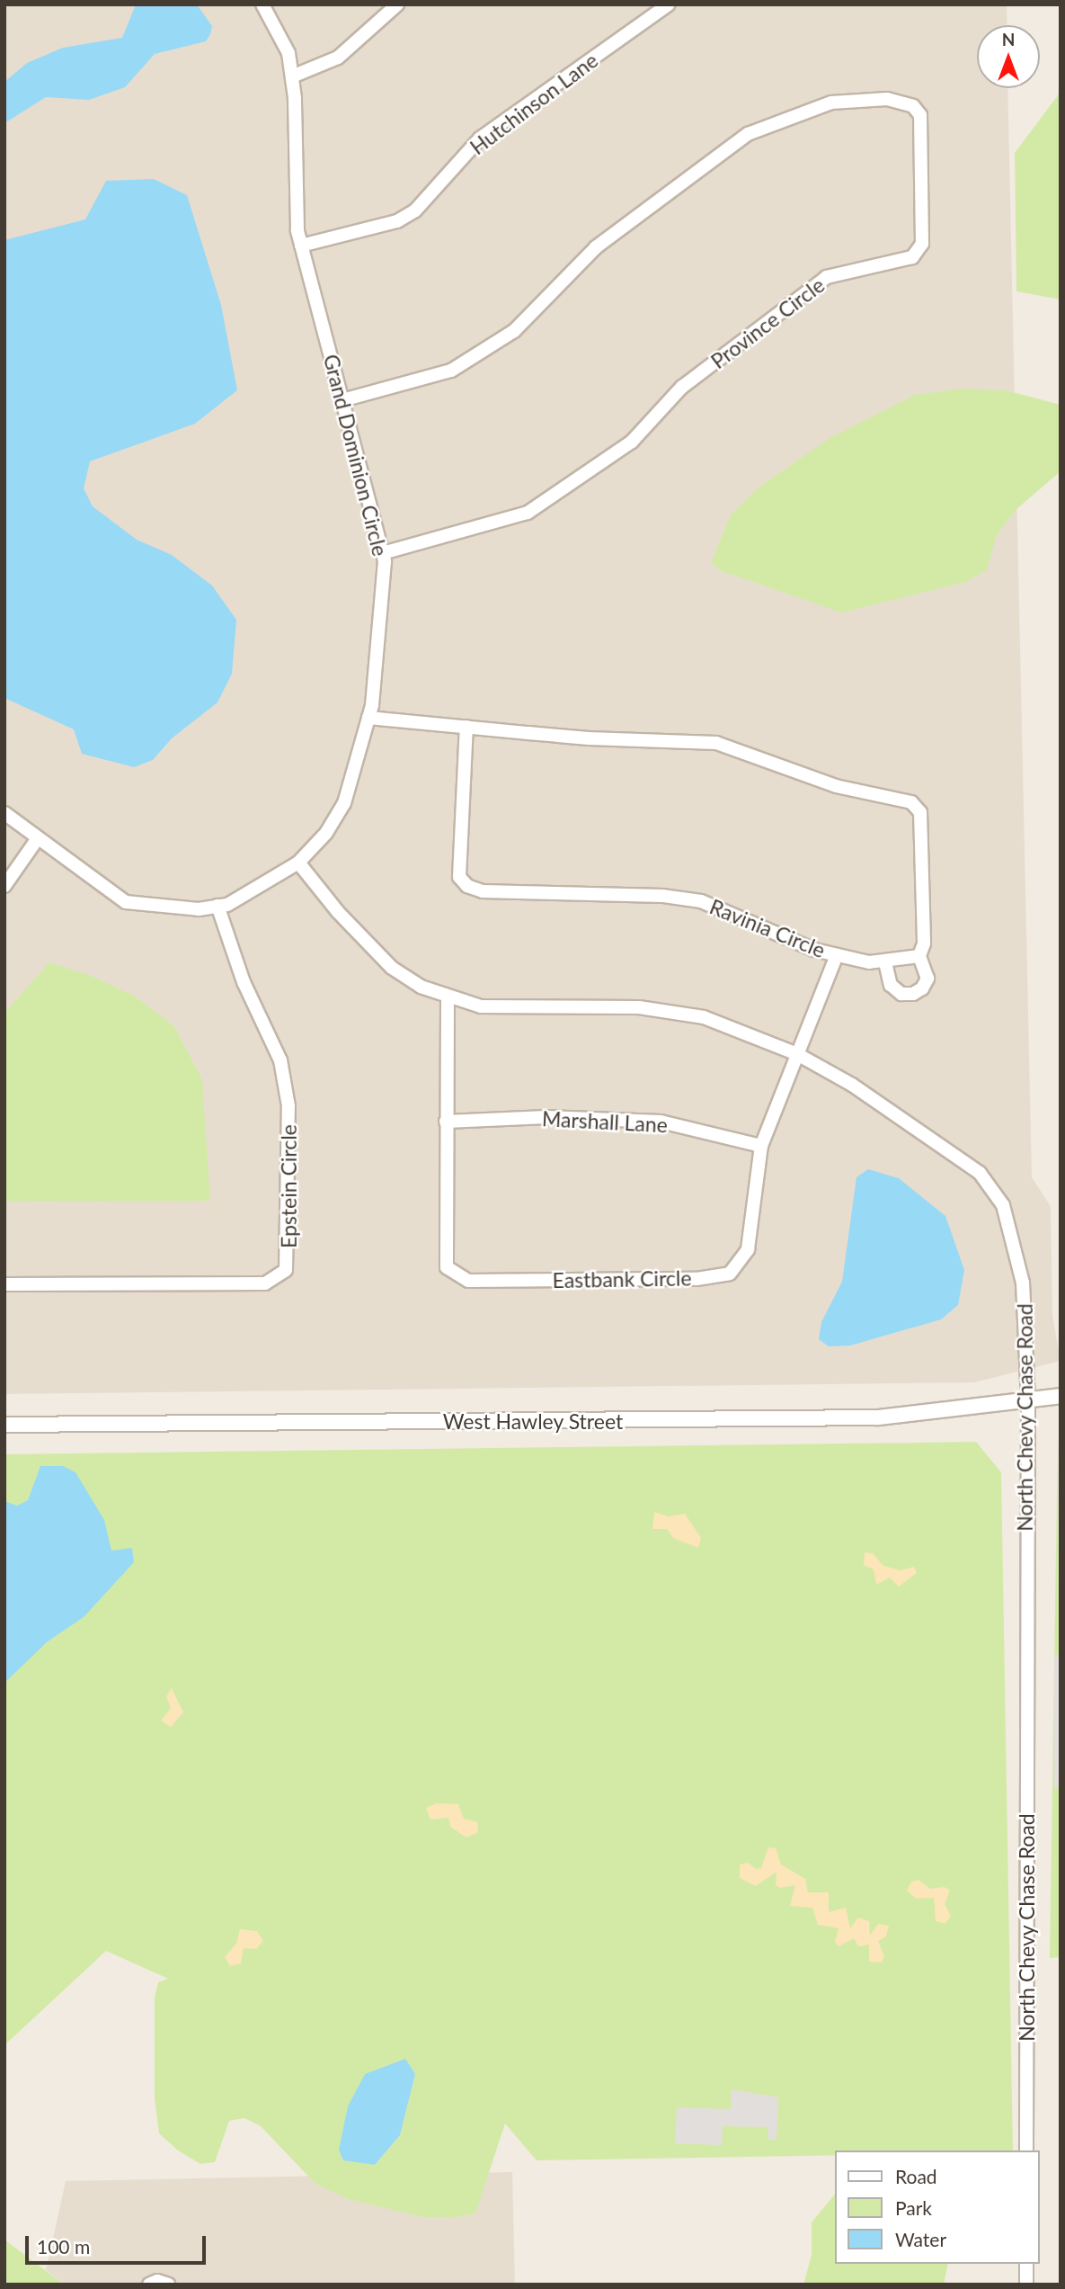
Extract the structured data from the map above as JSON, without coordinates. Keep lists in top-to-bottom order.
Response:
{
  "streets": {
    "street": [
      "Hutchinson Lane",
      "Province Circle",
      "Grand Dominion Circle",
      "Ravinia Circle",
      "Marshall Lane",
      "Epstein Circle",
      "Eastbank Circle",
      "North Chevy Chase Road",
      "West Hawley Street"
    ]
  },
  "crossings": [
    ["Hutchinson Lane", "Grand Dominion Circle"],
    ["Province Circle", "Grand Dominion Circle"],
    ["Grand Dominion Circle", "Epstein Circle"],
    ["Grand Dominion Circle", "North Chevy Chase Road"],
    ["Ravinia Circle", "Eastbank Circle"],
    ["Marshall Lane", "Eastbank Circle"],
    ["Eastbank Circle", "North Chevy Chase Road"],
    ["North Chevy Chase Road", "West Hawley Street"]
  ],
  "legend": ["Road", "Park", "Water"],
  "scale_bar": "100 m",
  "north": "top"
}
